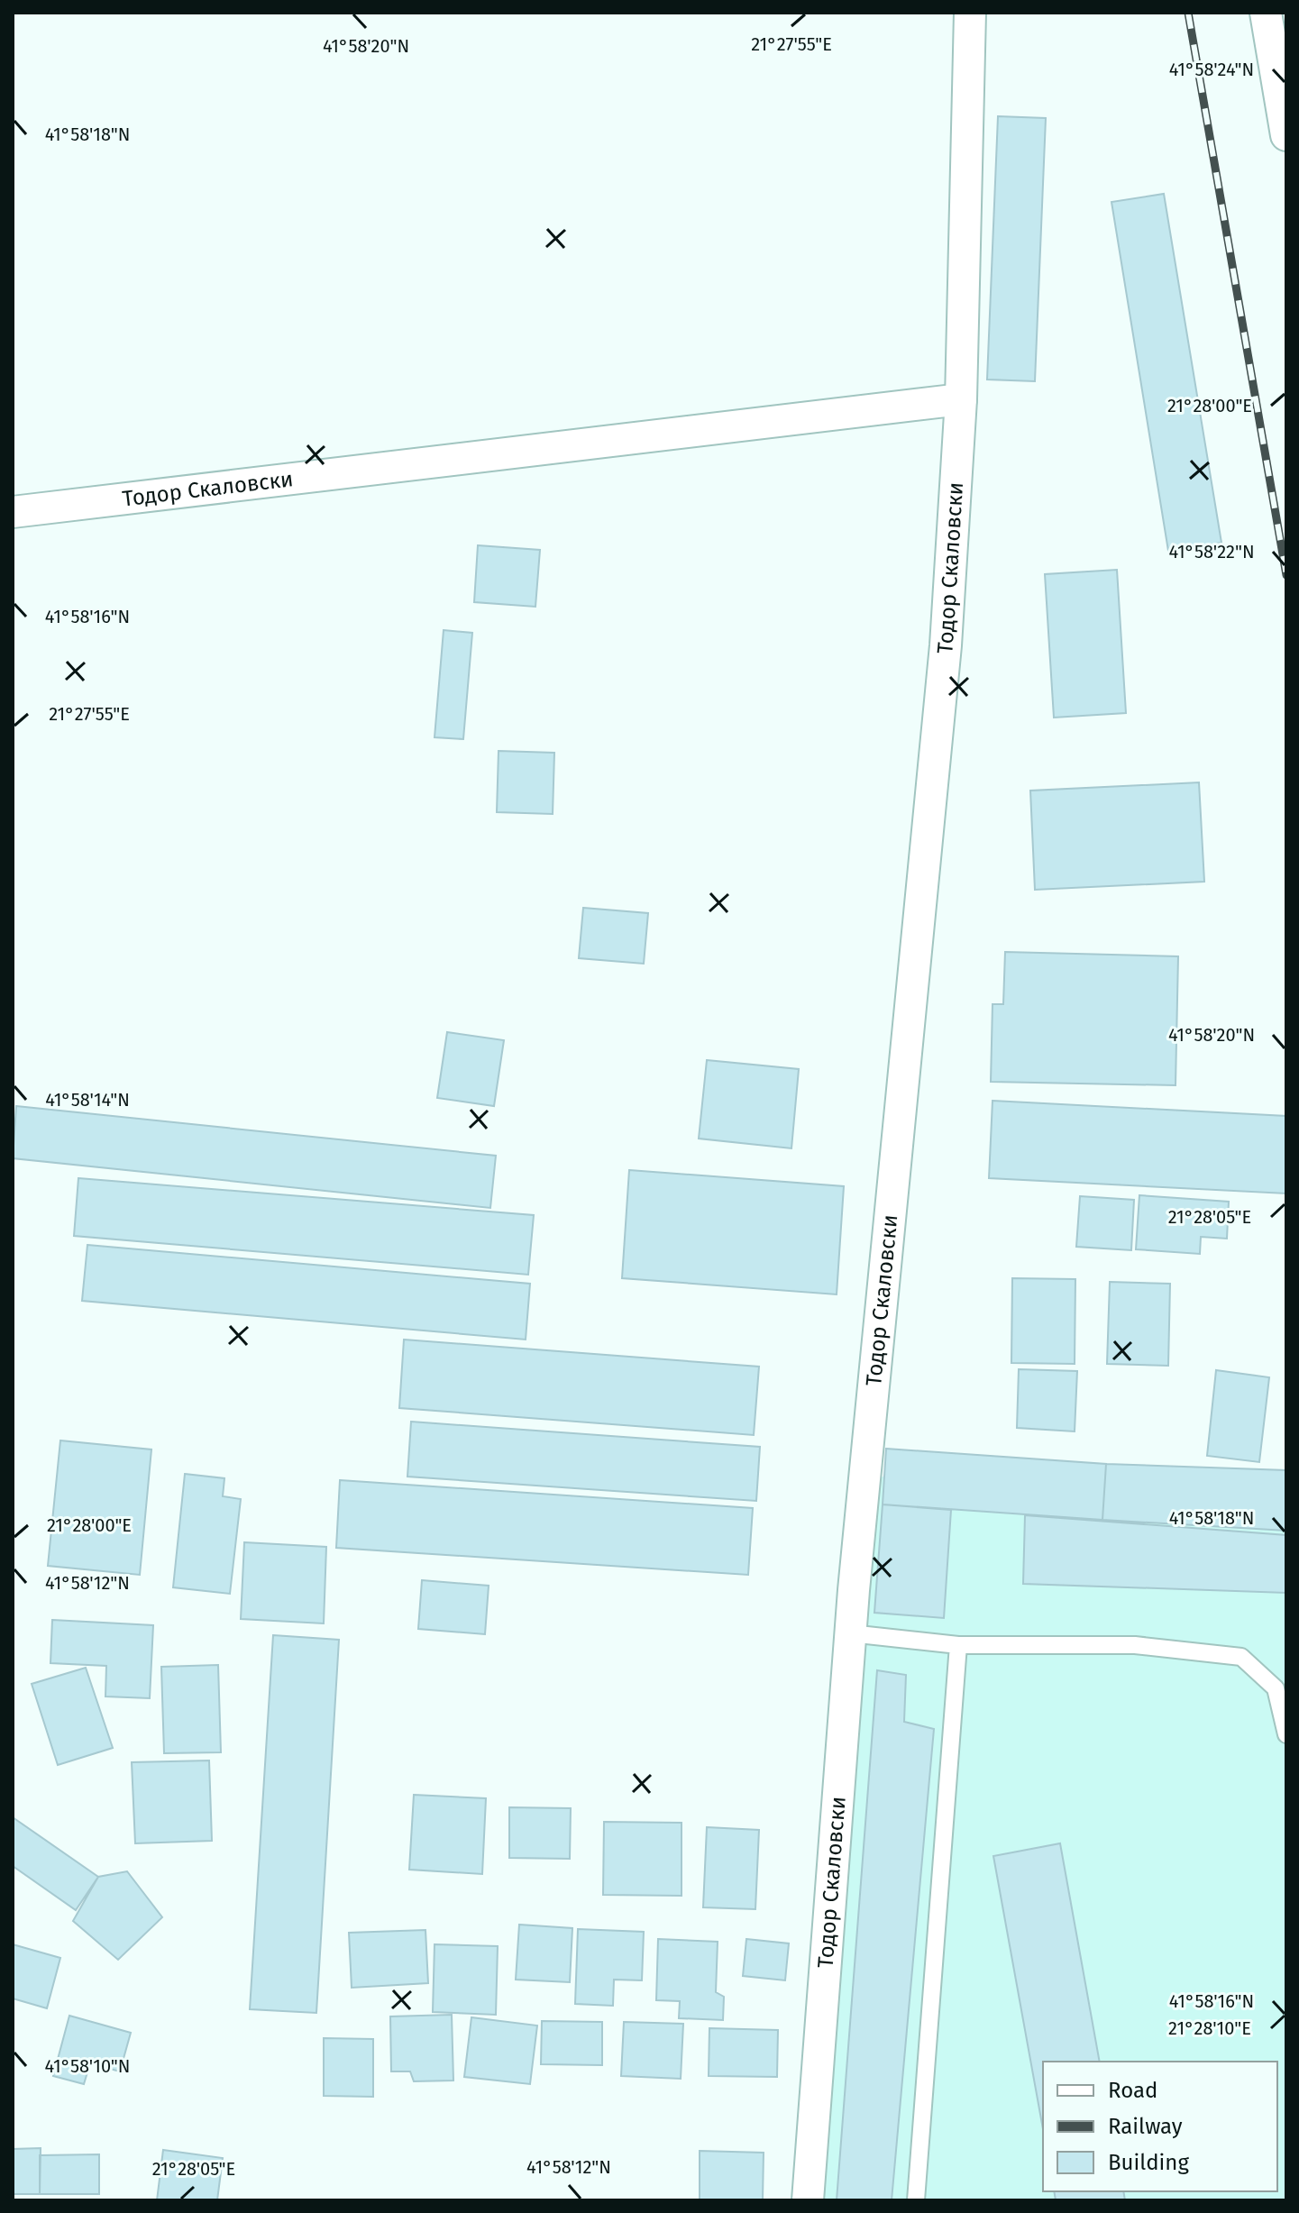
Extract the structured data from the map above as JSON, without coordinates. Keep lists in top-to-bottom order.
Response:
{
  "streets": {
    "street": ["Тодор Скаловски"]
  },
  "legend": ["Road", "Railway", "Building"],
  "coordinates": [
    "21°27'55\"E",
    "41°58'20\"N",
    "41°58'24\"N",
    "41°58'18\"N",
    "21°28'00\"E",
    "41°58'22\"N",
    "41°58'16\"N",
    "41°58'14\"N",
    "21°28'05\"E",
    "41°58'12\"N",
    "21°28'10\"E",
    "41°58'10\"N"
  ]
}
